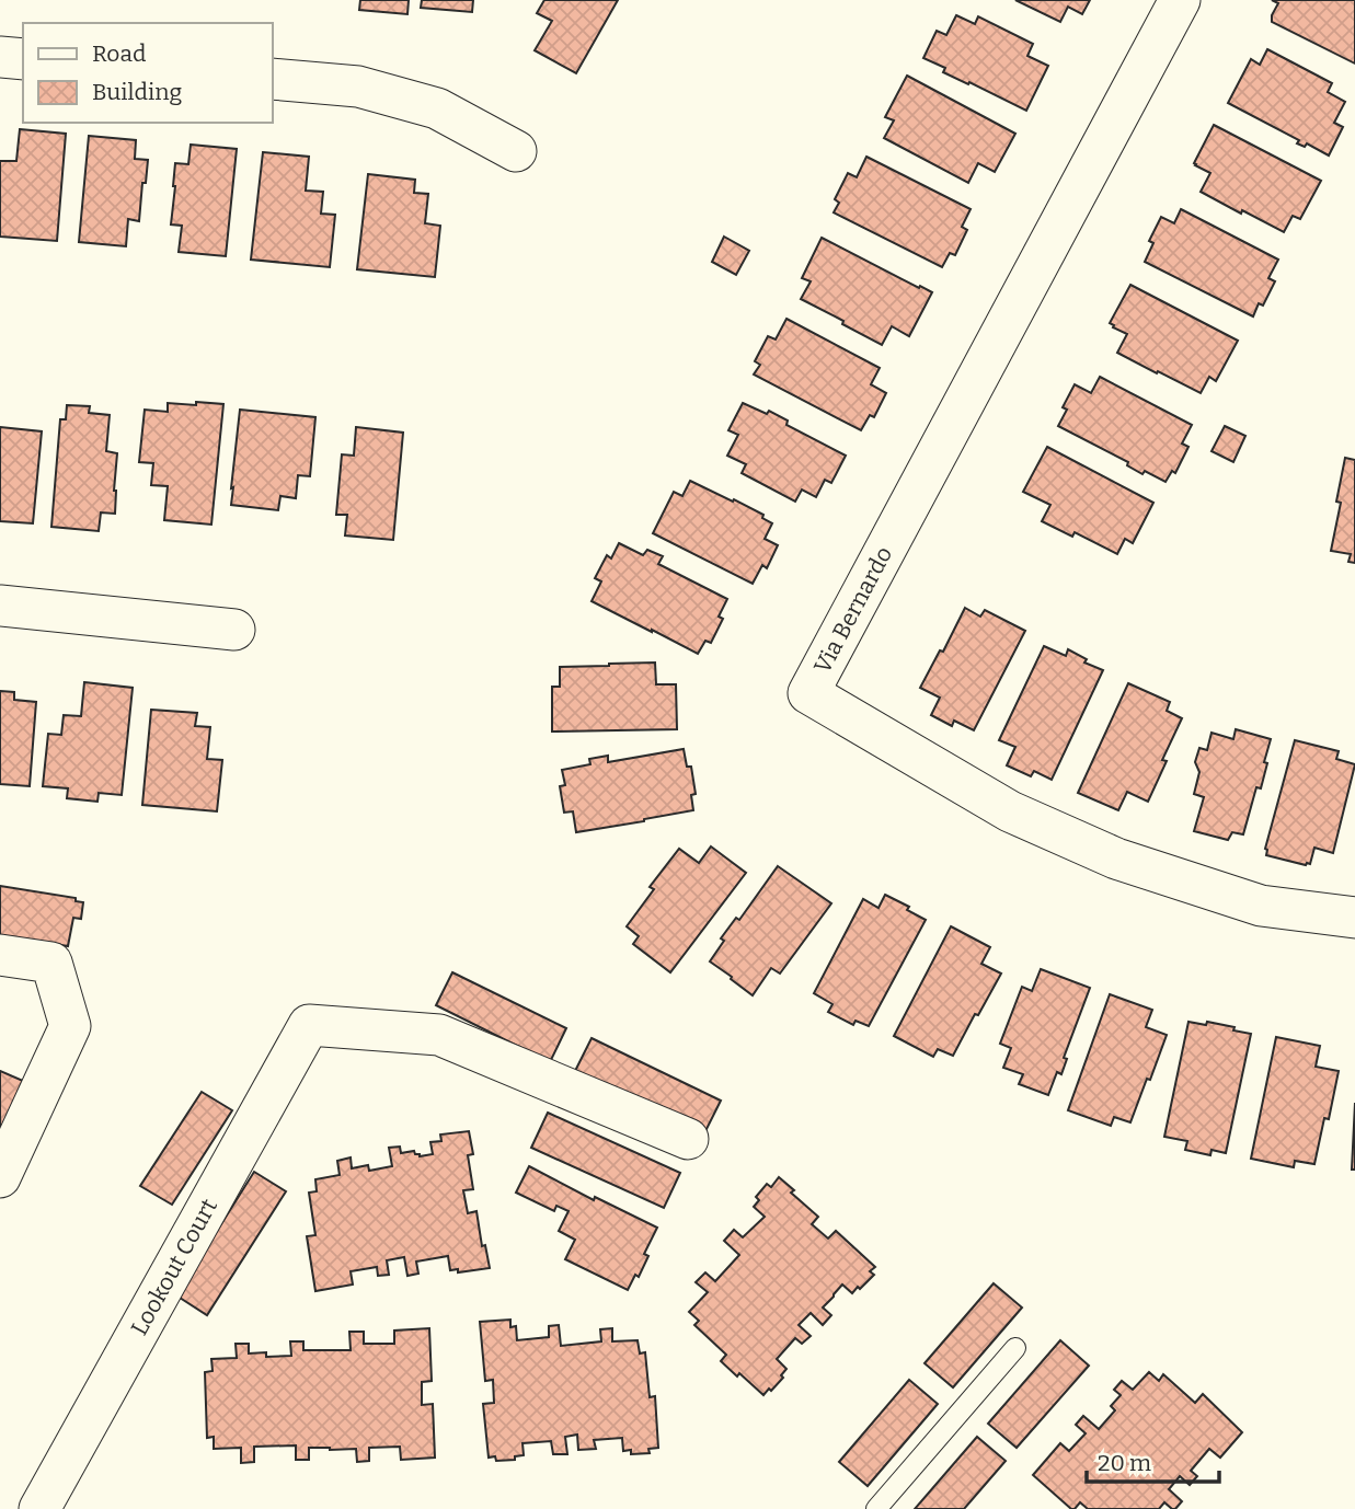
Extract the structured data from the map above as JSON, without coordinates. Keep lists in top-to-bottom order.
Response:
{
  "streets": {
    "street": ["Via Bernardo", "Lookout Court"]
  },
  "legend": ["Road", "Building"],
  "scale_bar": "20 m"
}
